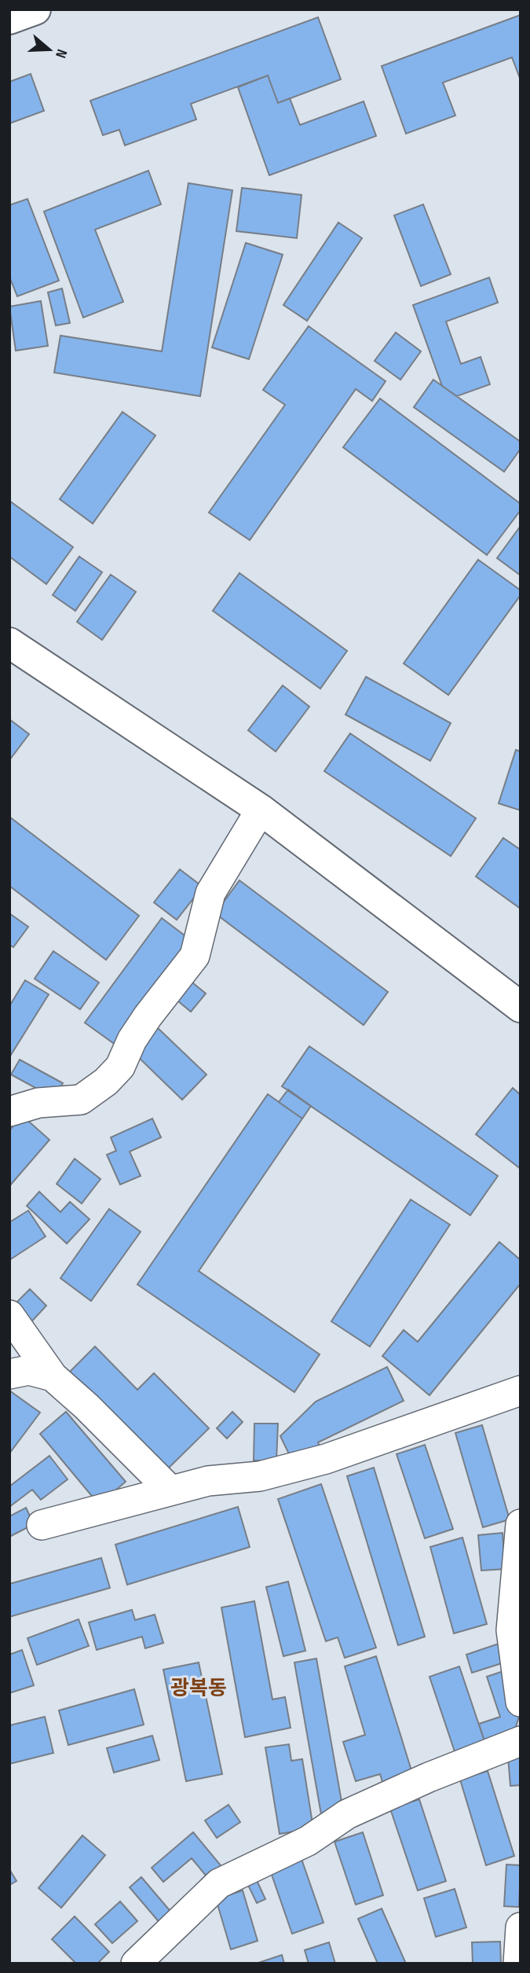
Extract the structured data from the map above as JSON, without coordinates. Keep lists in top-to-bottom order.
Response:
{
  "districts": ["광복동"],
  "north": "right"
}
